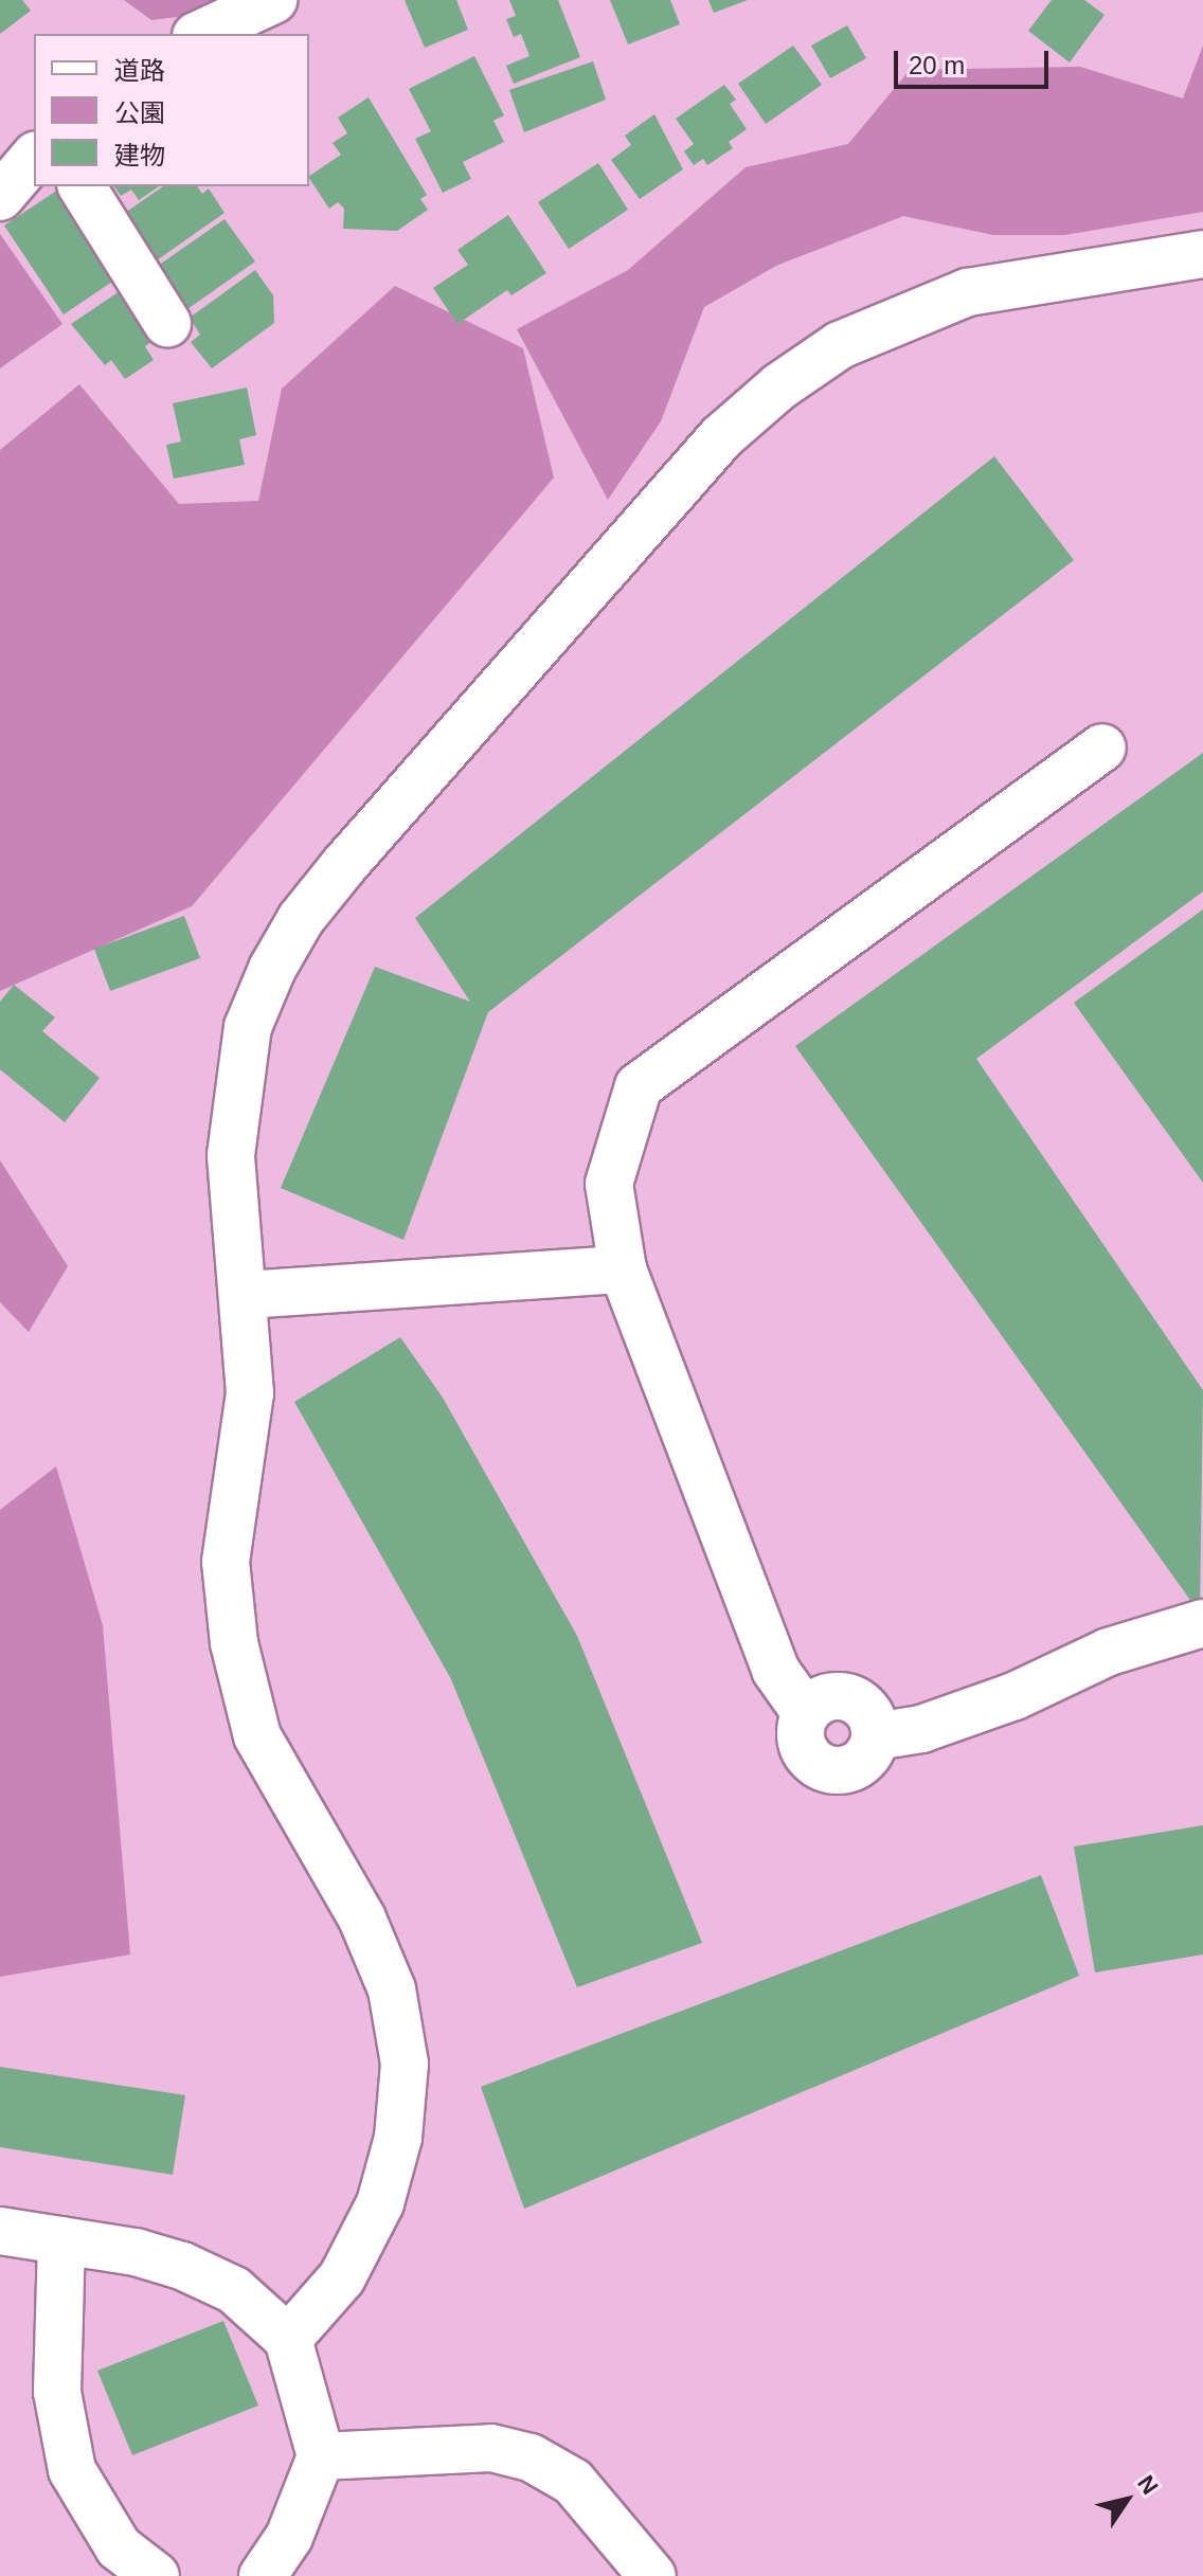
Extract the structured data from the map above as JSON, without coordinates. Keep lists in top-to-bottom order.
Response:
{
  "legend": ["道路", "公園", "建物"],
  "scale_bar": "20 m",
  "north": "top right"
}
